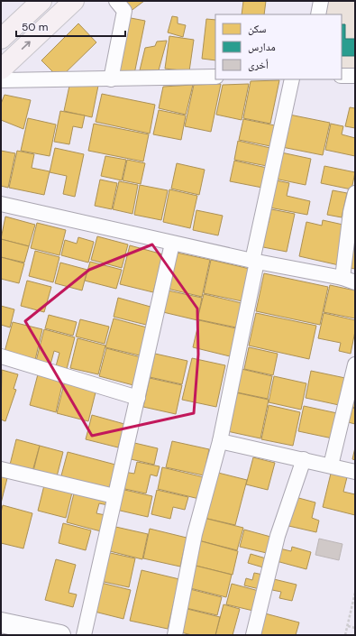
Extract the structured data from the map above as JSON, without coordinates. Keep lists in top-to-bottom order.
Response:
{
  "legend": ["سكن", "مدارس", "أخرى"],
  "scale_bar": "50 m"
}
